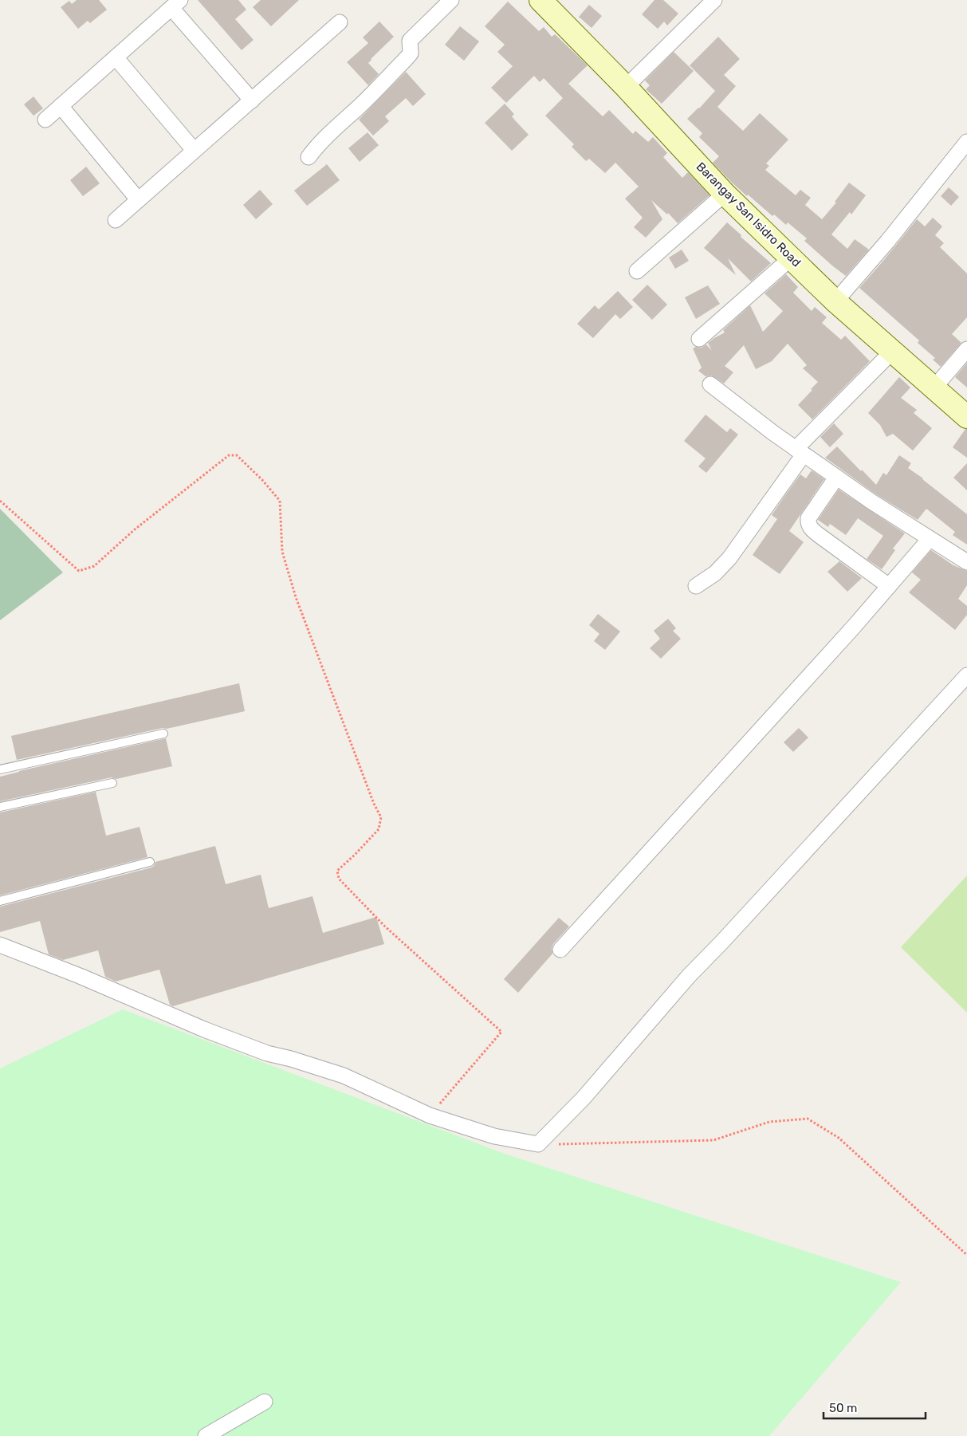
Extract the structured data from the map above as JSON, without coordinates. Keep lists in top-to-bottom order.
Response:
{
  "streets": {
    "street": ["Barangay San Isidro Road"]
  },
  "scale_bar": "50 m"
}
